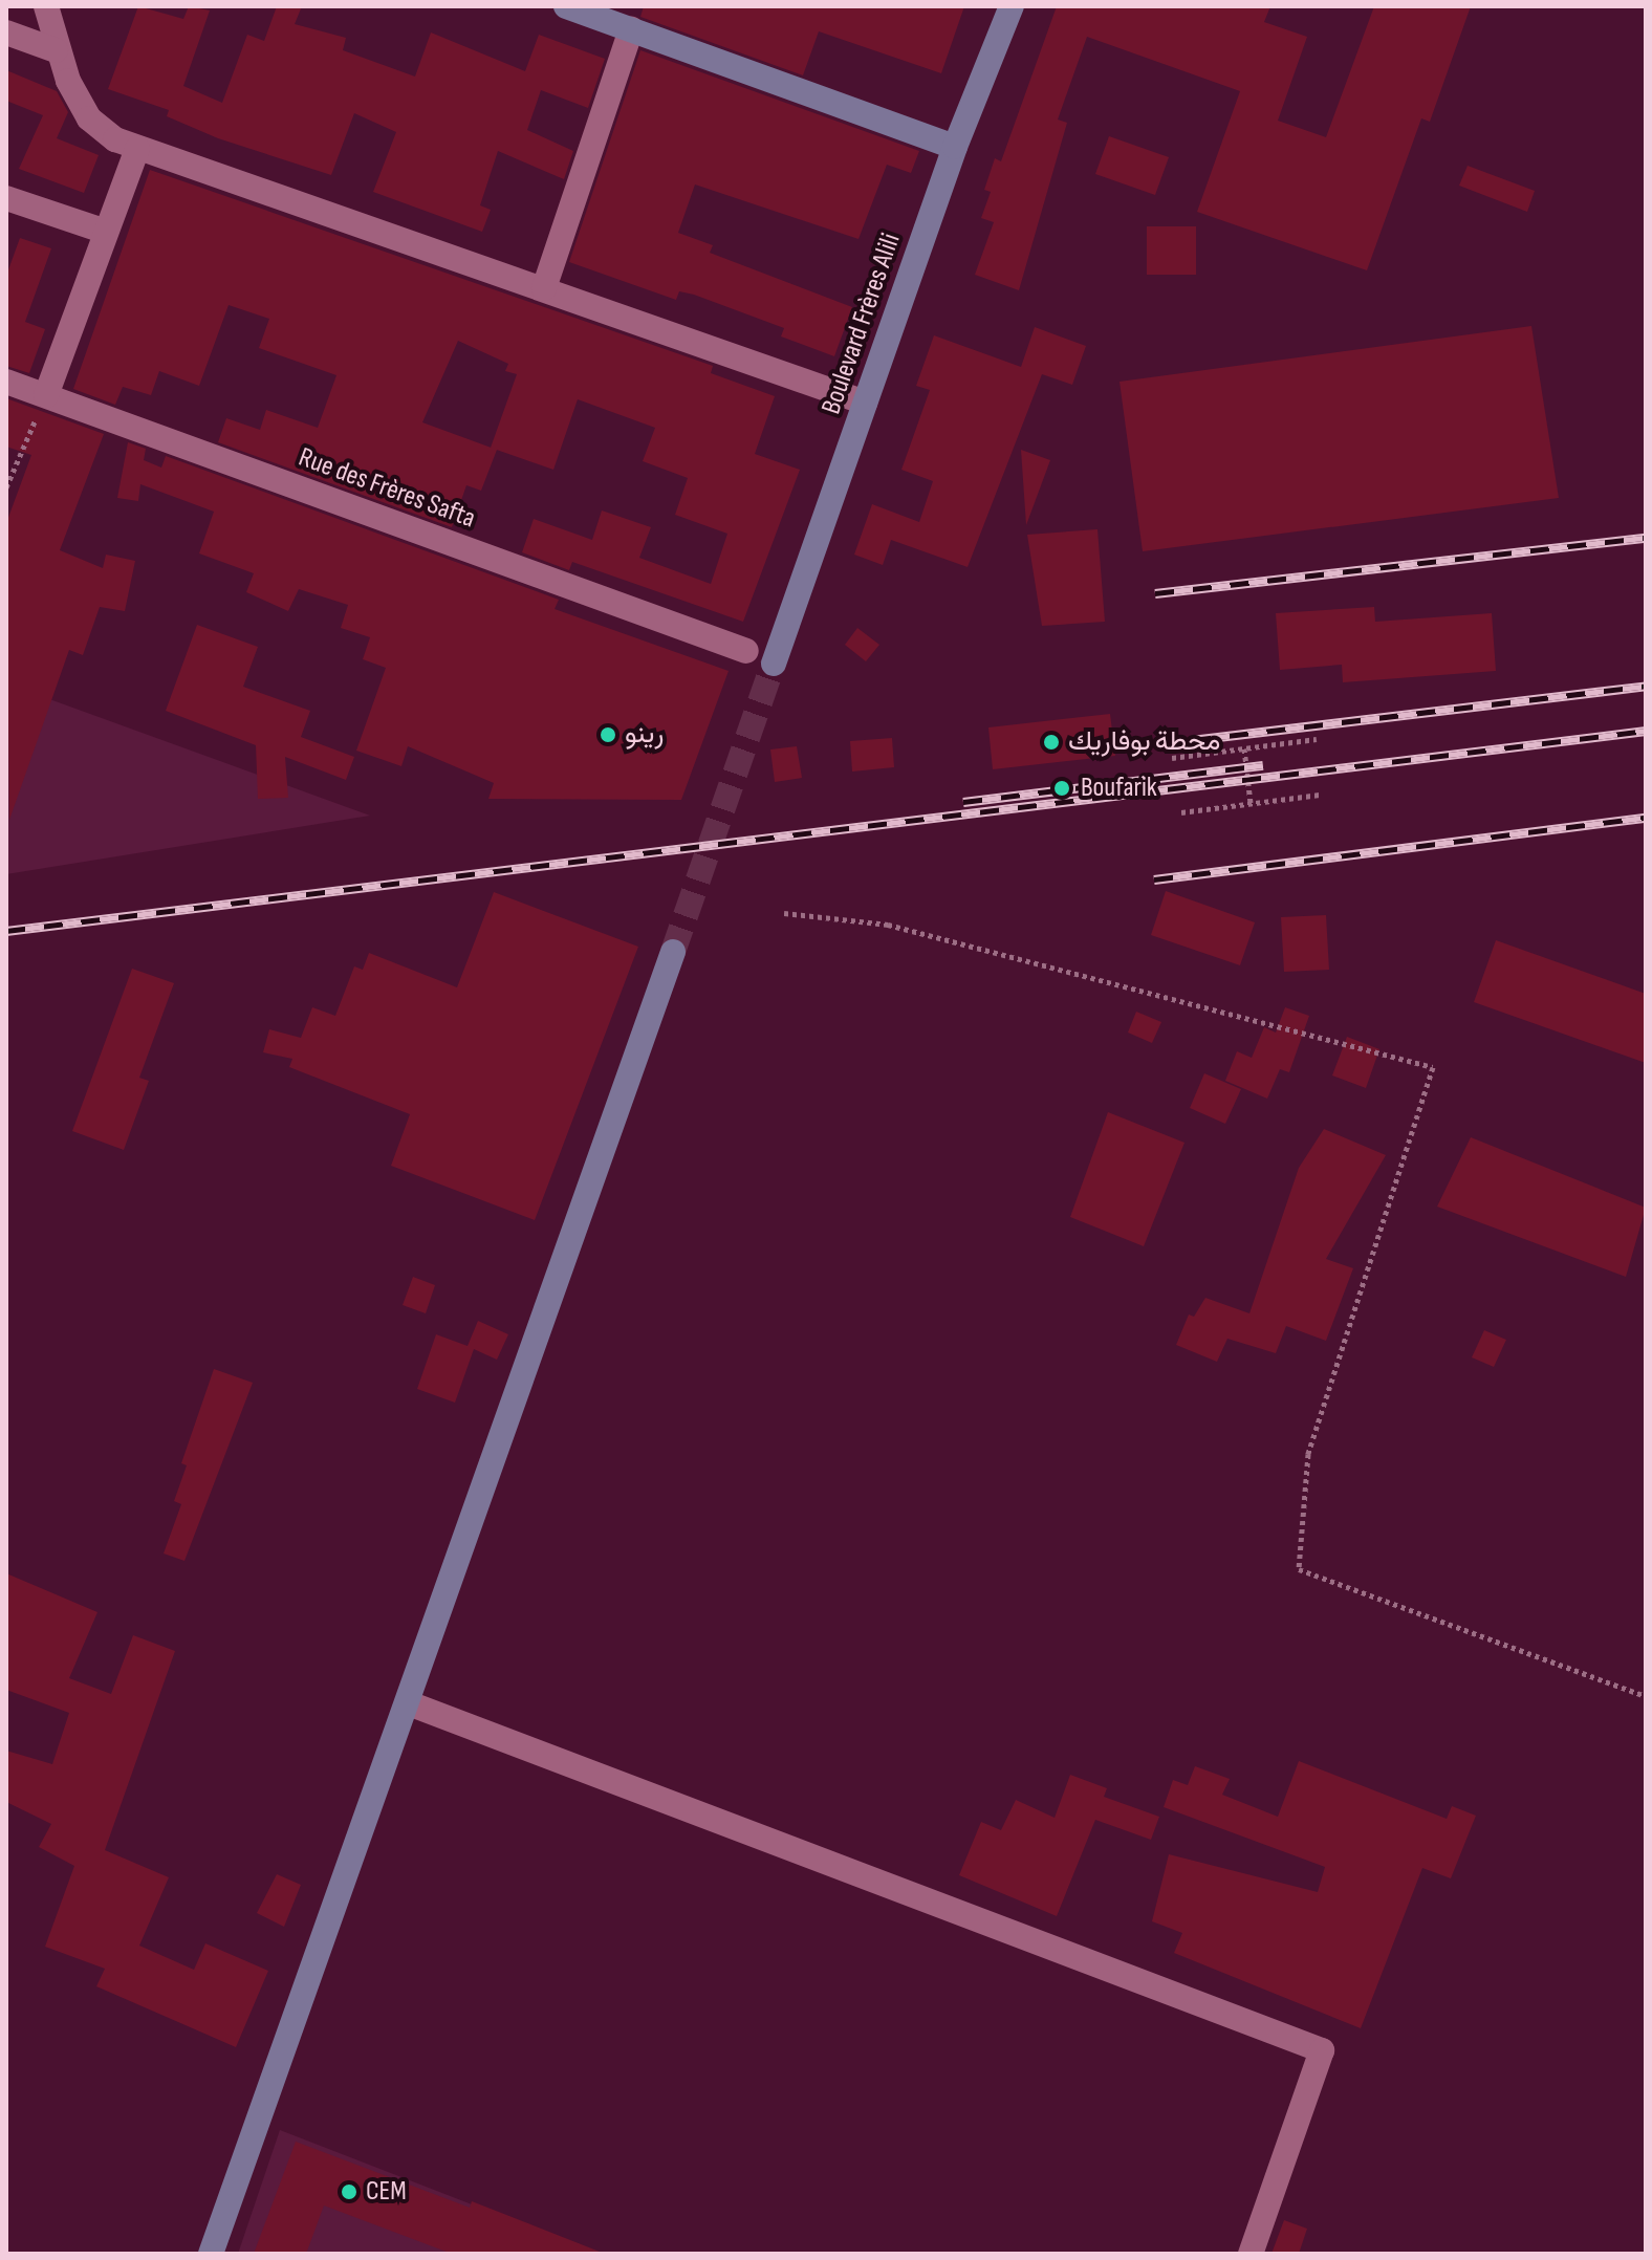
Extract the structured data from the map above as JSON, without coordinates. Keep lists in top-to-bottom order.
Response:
{
  "streets": {
    "main road": ["Boulevard Frères Alili"],
    "street": ["Rue des Frères Safta"]
  },
  "places": [
    "رينو",
    "محطة بوفاريك",
    "Boufarik",
    "CEM"
  ]
}
